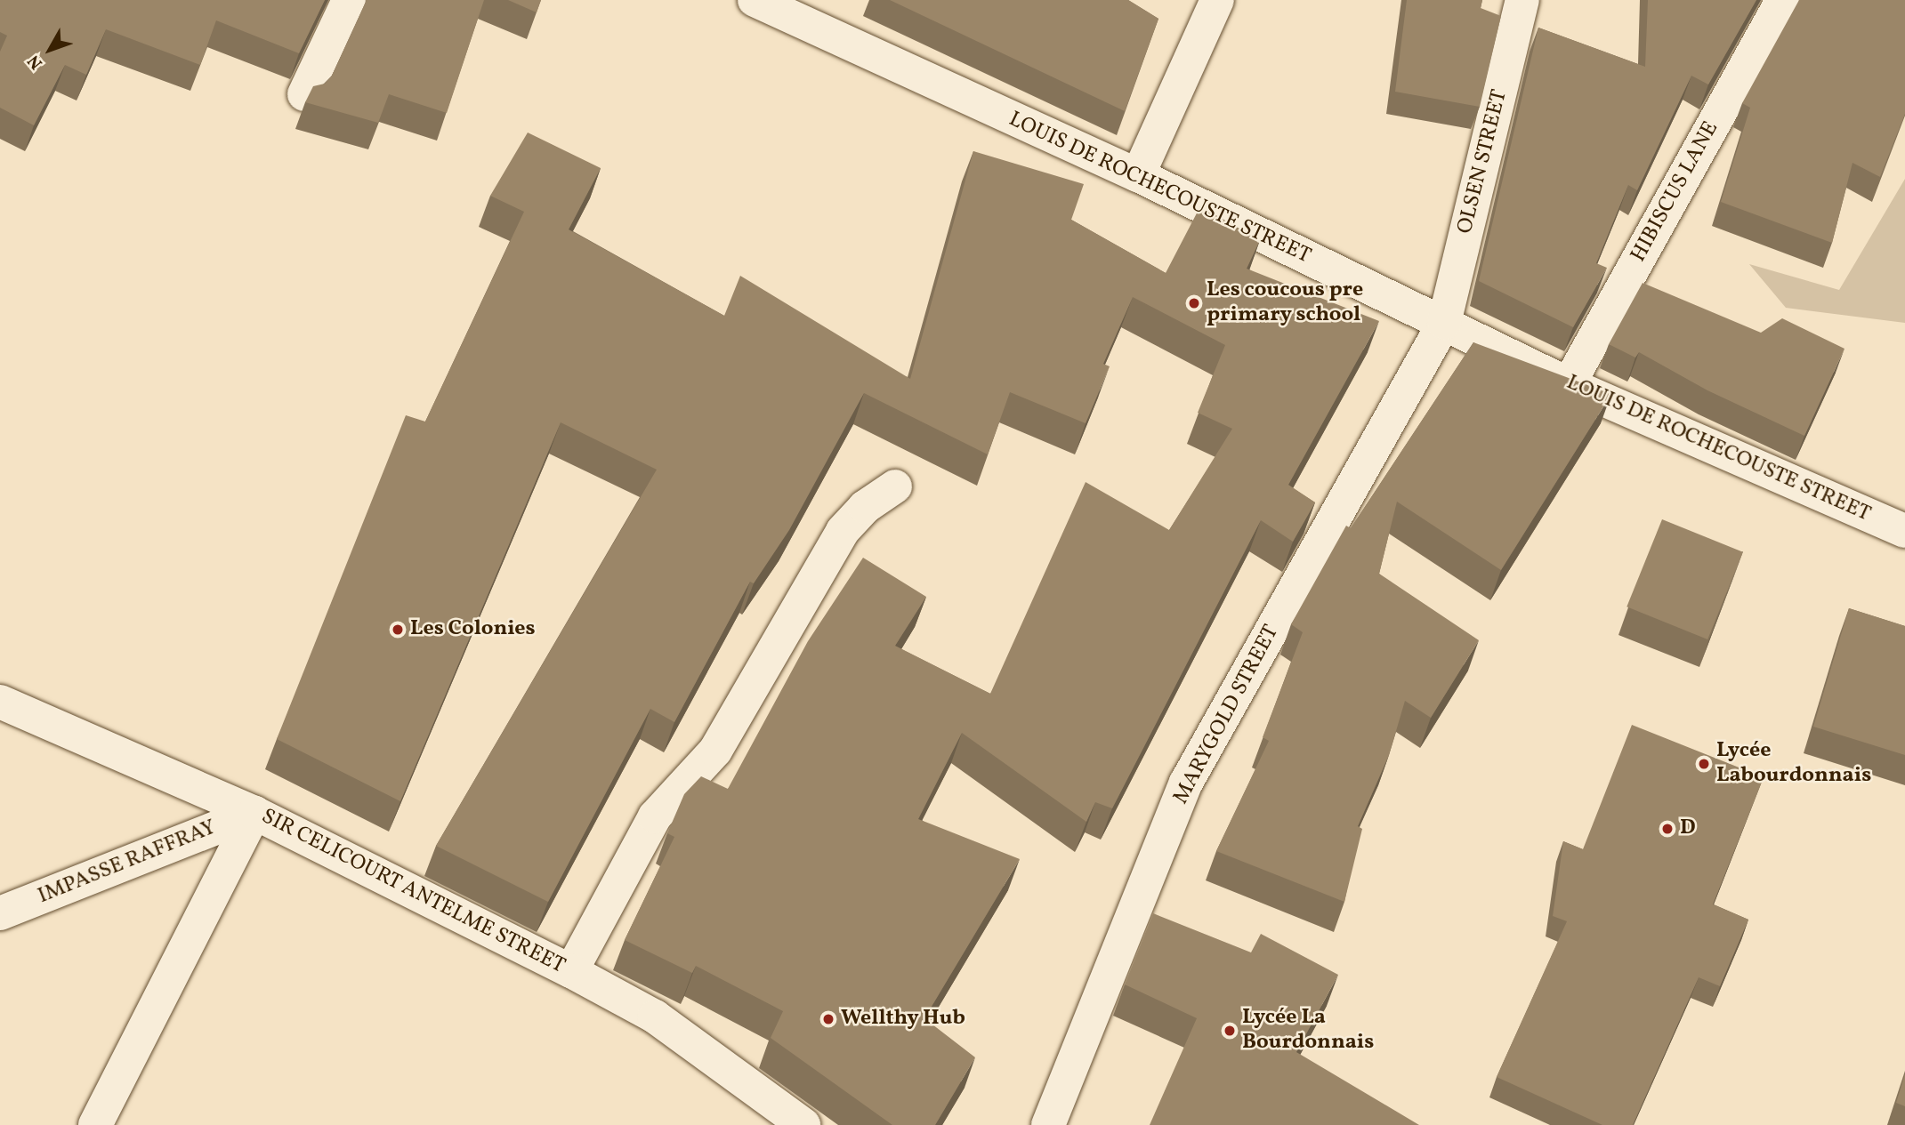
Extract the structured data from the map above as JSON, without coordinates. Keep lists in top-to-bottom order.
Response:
{
  "streets": {
    "street": [
      "OLSEN STREET",
      "LOUIS DE ROCHECOUSTE STREET",
      "HIBISCUS LANE",
      "MARYGOLD STREET",
      "IMPASSE RAFFRAY",
      "SIR CELICOURT ANTELME STREET"
    ]
  },
  "crossings": [
    ["OLSEN STREET", "LOUIS DE ROCHECOUSTE STREET"],
    ["OLSEN STREET", "MARYGOLD STREET"],
    ["LOUIS DE ROCHECOUSTE STREET", "HIBISCUS LANE"],
    ["LOUIS DE ROCHECOUSTE STREET", "MARYGOLD STREET"],
    ["IMPASSE RAFFRAY", "SIR CELICOURT ANTELME STREET"]
  ],
  "places": [
    "Les coucous pre primary school",
    "Les Colonies",
    "Lycée Labourdonnais",
    "D",
    "Wellthy Hub",
    "Lycée La Bourdonnais"
  ],
  "north": "bottom left"
}
